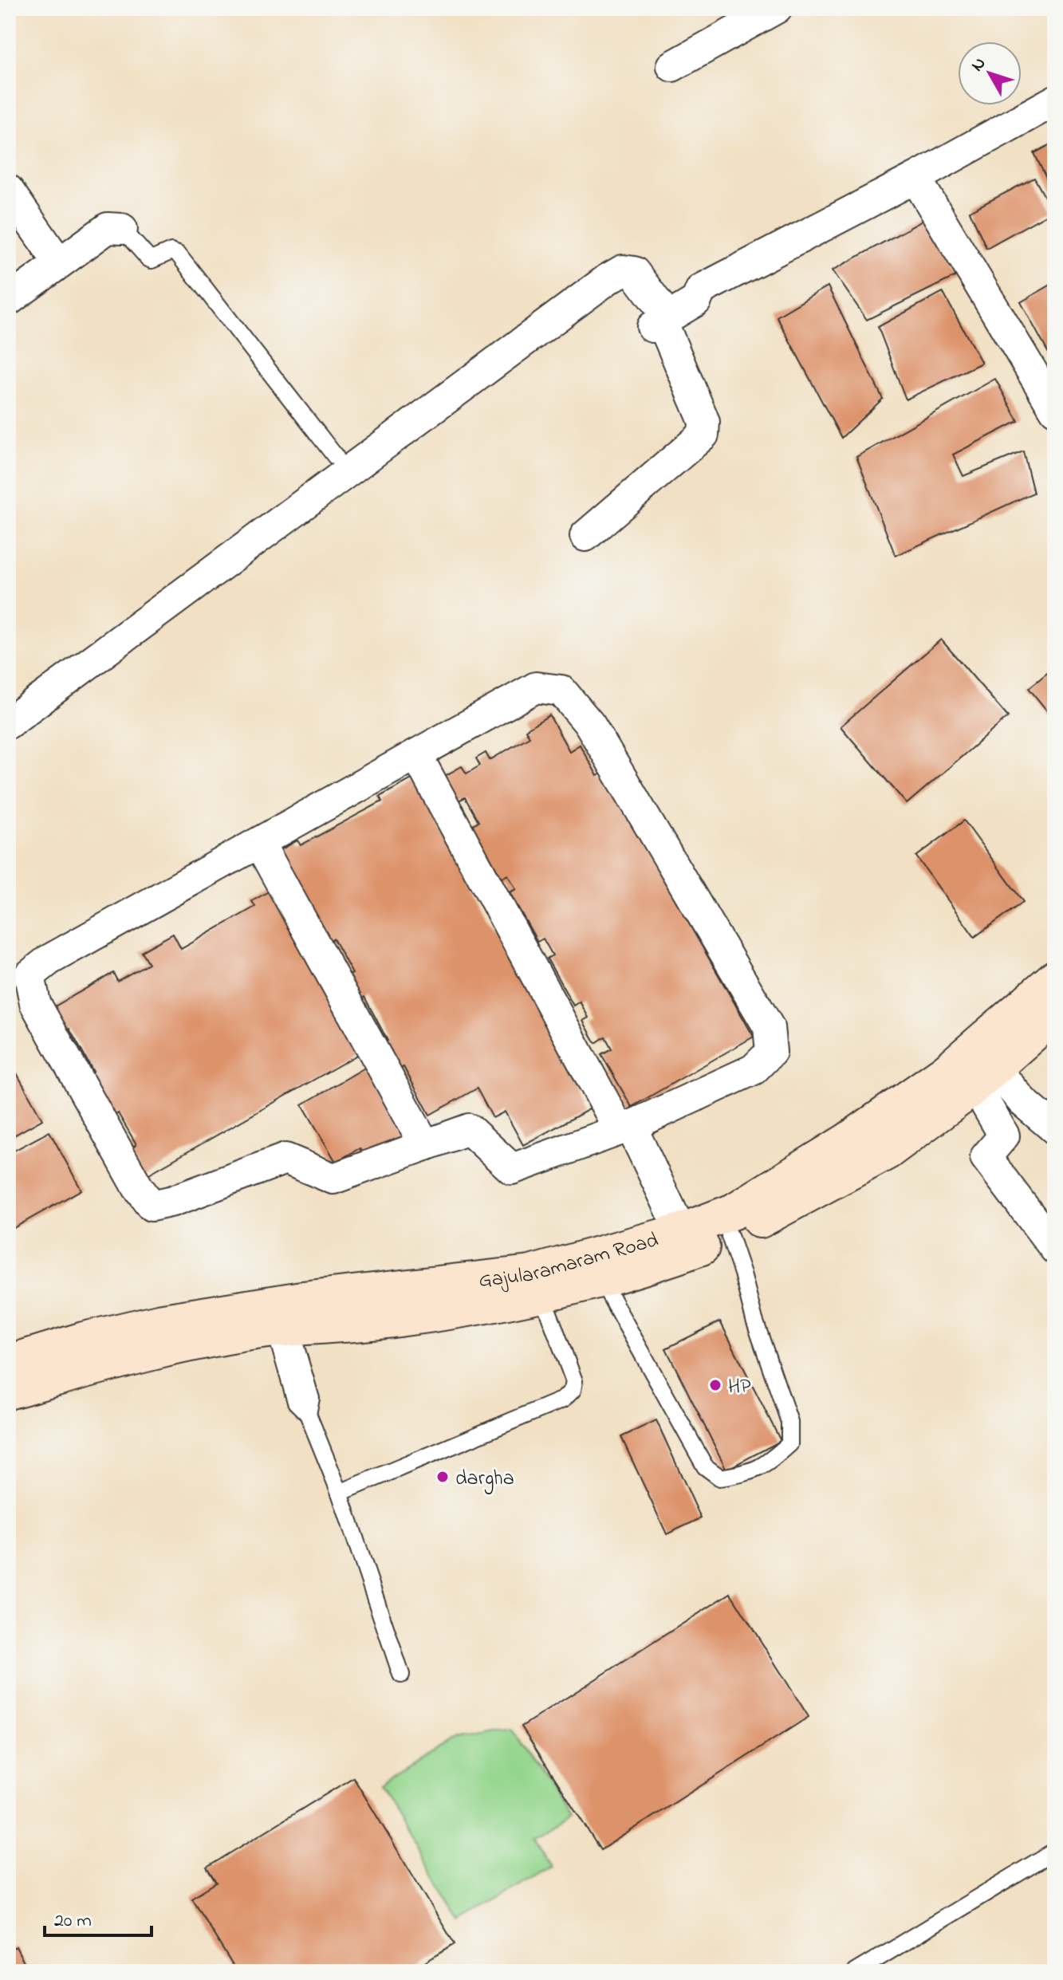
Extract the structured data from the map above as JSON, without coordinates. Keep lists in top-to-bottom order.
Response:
{
  "streets": {
    "main road": ["Gajularamaram Road"]
  },
  "places": ["HP", "dargha"],
  "scale_bar": "20 m",
  "north": "top left"
}
